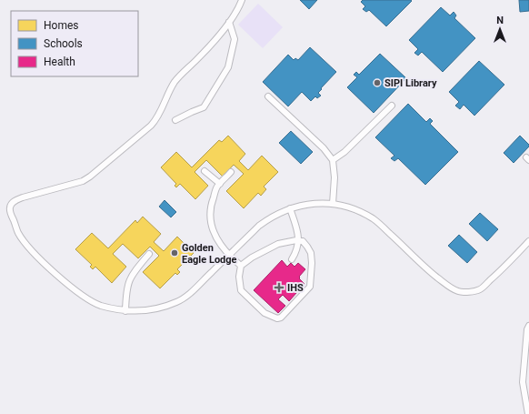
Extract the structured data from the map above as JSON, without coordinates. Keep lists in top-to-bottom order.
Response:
{
  "places": {
    "other": ["SIPI Library", "Golden Eagle Lodge"],
    "health": ["IHS"]
  },
  "legend": ["Homes", "Schools", "Health"],
  "north": "top"
}
